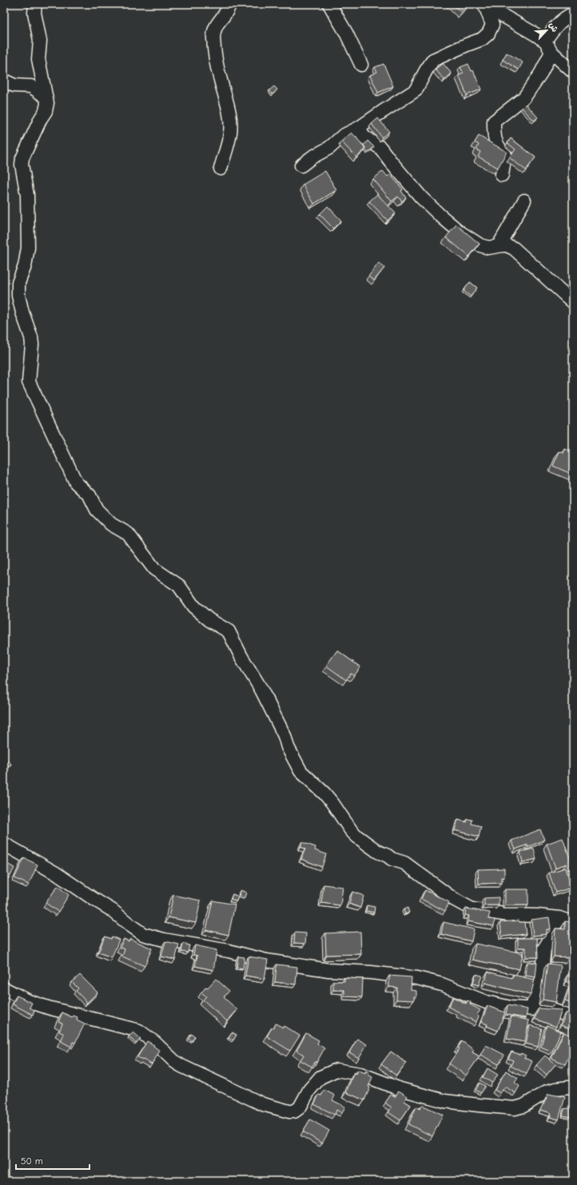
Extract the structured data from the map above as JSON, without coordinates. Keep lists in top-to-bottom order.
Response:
{
  "scale_bar": "50 m",
  "north": "top right"
}
